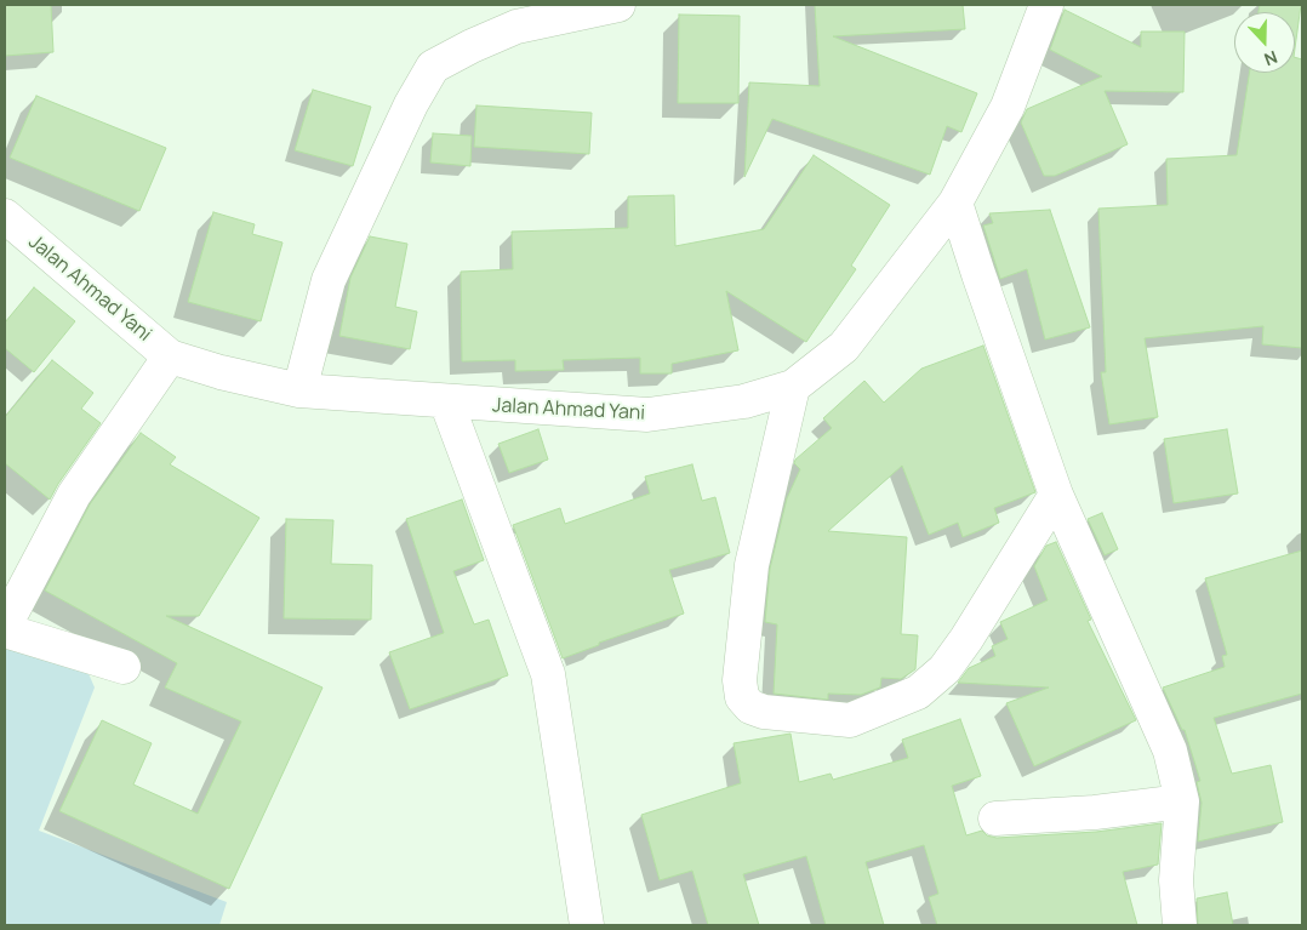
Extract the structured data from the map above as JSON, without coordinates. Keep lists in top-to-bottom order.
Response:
{
  "streets": {
    "street": ["Jalan Ahmad Yani"]
  },
  "north": "bottom"
}
